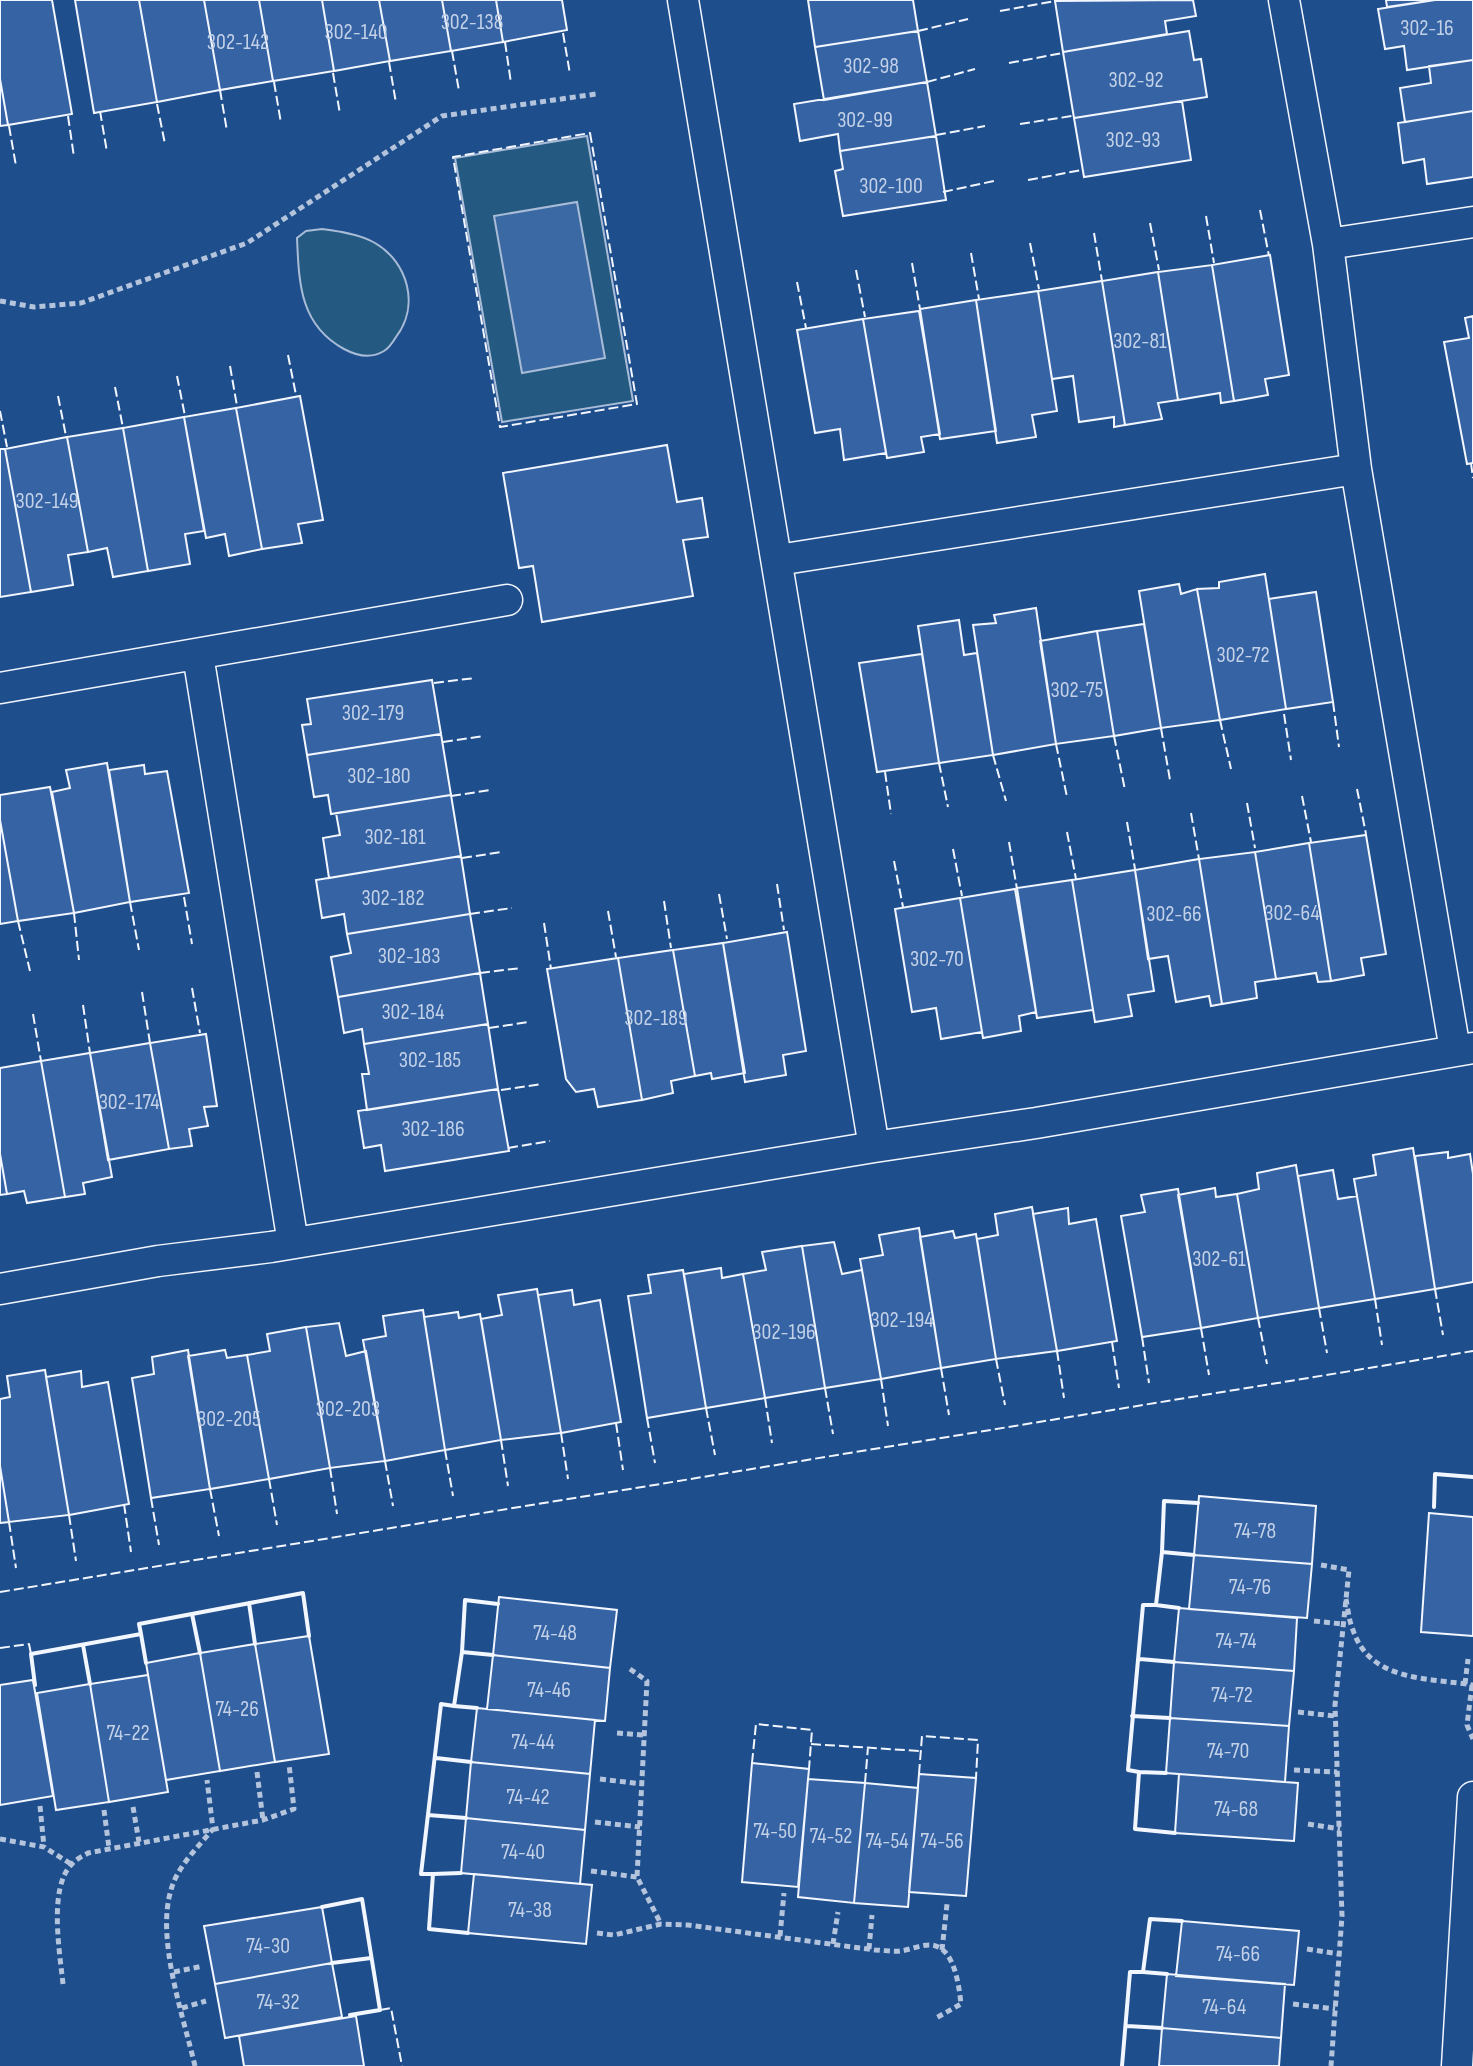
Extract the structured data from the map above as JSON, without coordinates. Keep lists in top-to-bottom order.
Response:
{
  "house_numbers": [
    "302-138",
    "302-16",
    "302-140",
    "302-142",
    "302-98",
    "302-92",
    "302-99",
    "302-93",
    "302-100",
    "302-81",
    "302-149",
    "302-72",
    "302-75",
    "302-179",
    "302-180",
    "302-181",
    "302-182",
    "302-64",
    "302-66",
    "302-183",
    "302-70",
    "302-184",
    "302-189",
    "302-185",
    "302-174",
    "302-186",
    "302-61",
    "302-194",
    "302-196",
    "302-203",
    "302-205",
    "74-78",
    "74-76",
    "74-48",
    "74-74",
    "74-46",
    "74-72",
    "74-26",
    "74-22",
    "74-44",
    "74-70",
    "74-42",
    "74-68",
    "74-50",
    "74-52",
    "74-54",
    "74-56",
    "74-40",
    "74-38",
    "74-30",
    "74-66",
    "74-32",
    "74-64"
  ]
}
